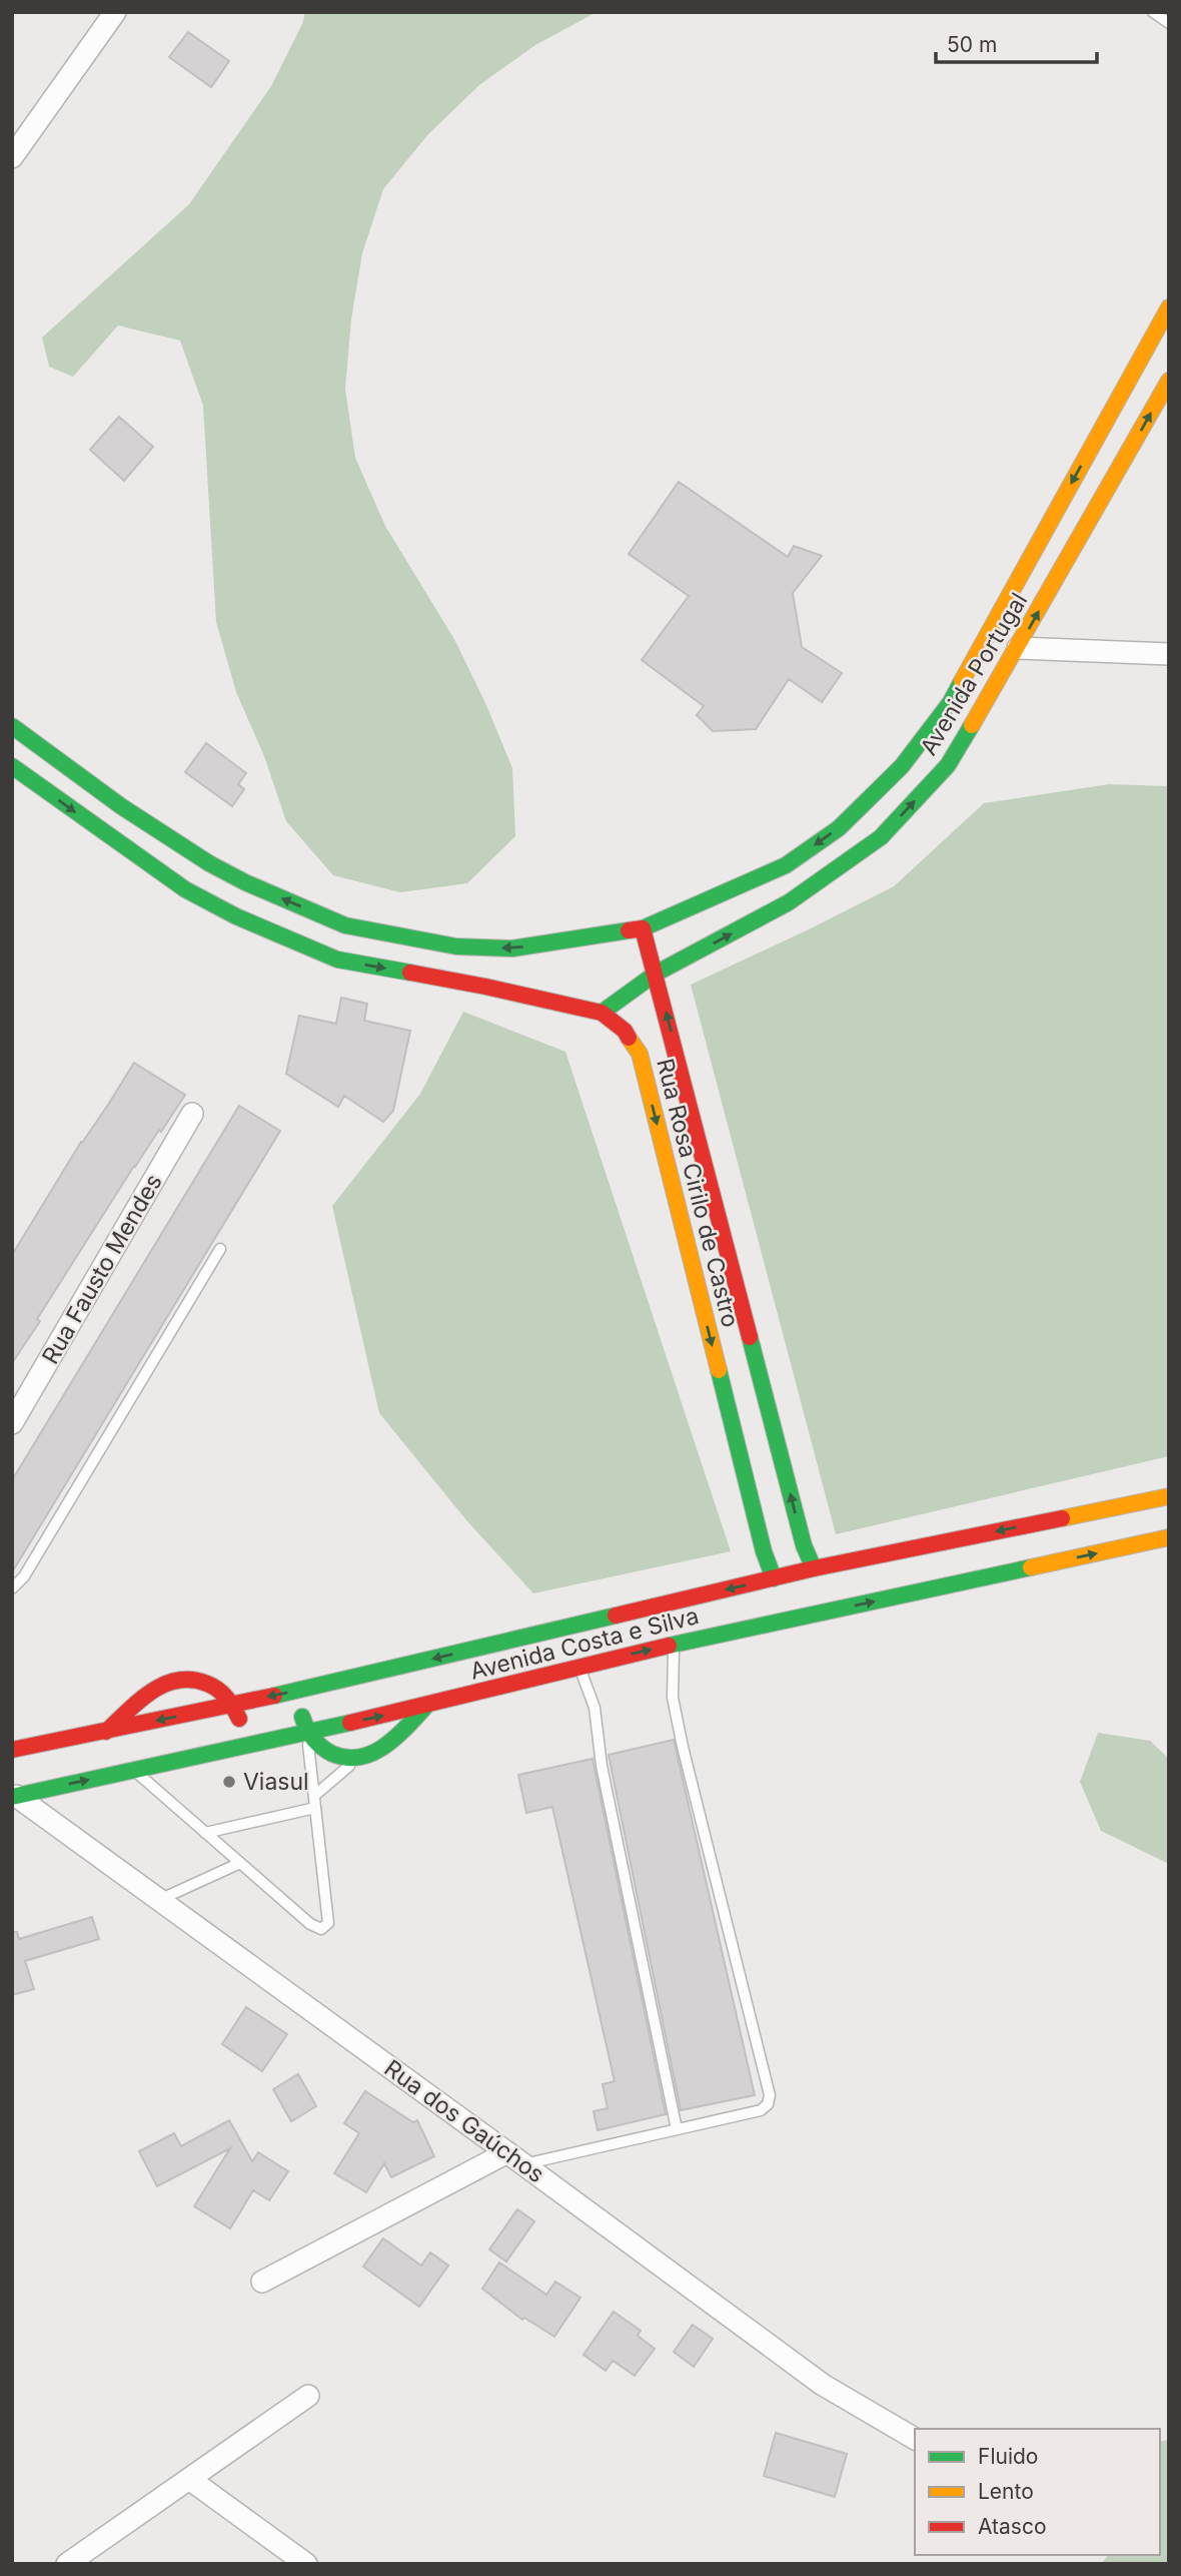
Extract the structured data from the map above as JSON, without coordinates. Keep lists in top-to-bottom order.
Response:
{
  "streets": {
    "main road": ["Avenida Portugal", "Rua Rosa Cirilo de Castro", "Avenida Costa e Silva"],
    "street": ["Rua Fausto Mendes", "Rua dos Gaúchos"]
  },
  "crossings": [
    ["Avenida Portugal", "Rua Rosa Cirilo de Castro"],
    ["Rua Rosa Cirilo de Castro", "Avenida Costa e Silva"],
    ["Avenida Costa e Silva", "Rua dos Gaúchos"]
  ],
  "places": ["Viasul"],
  "legend": ["Fluido", "Lento", "Atasco"],
  "scale_bar": "50 m"
}
